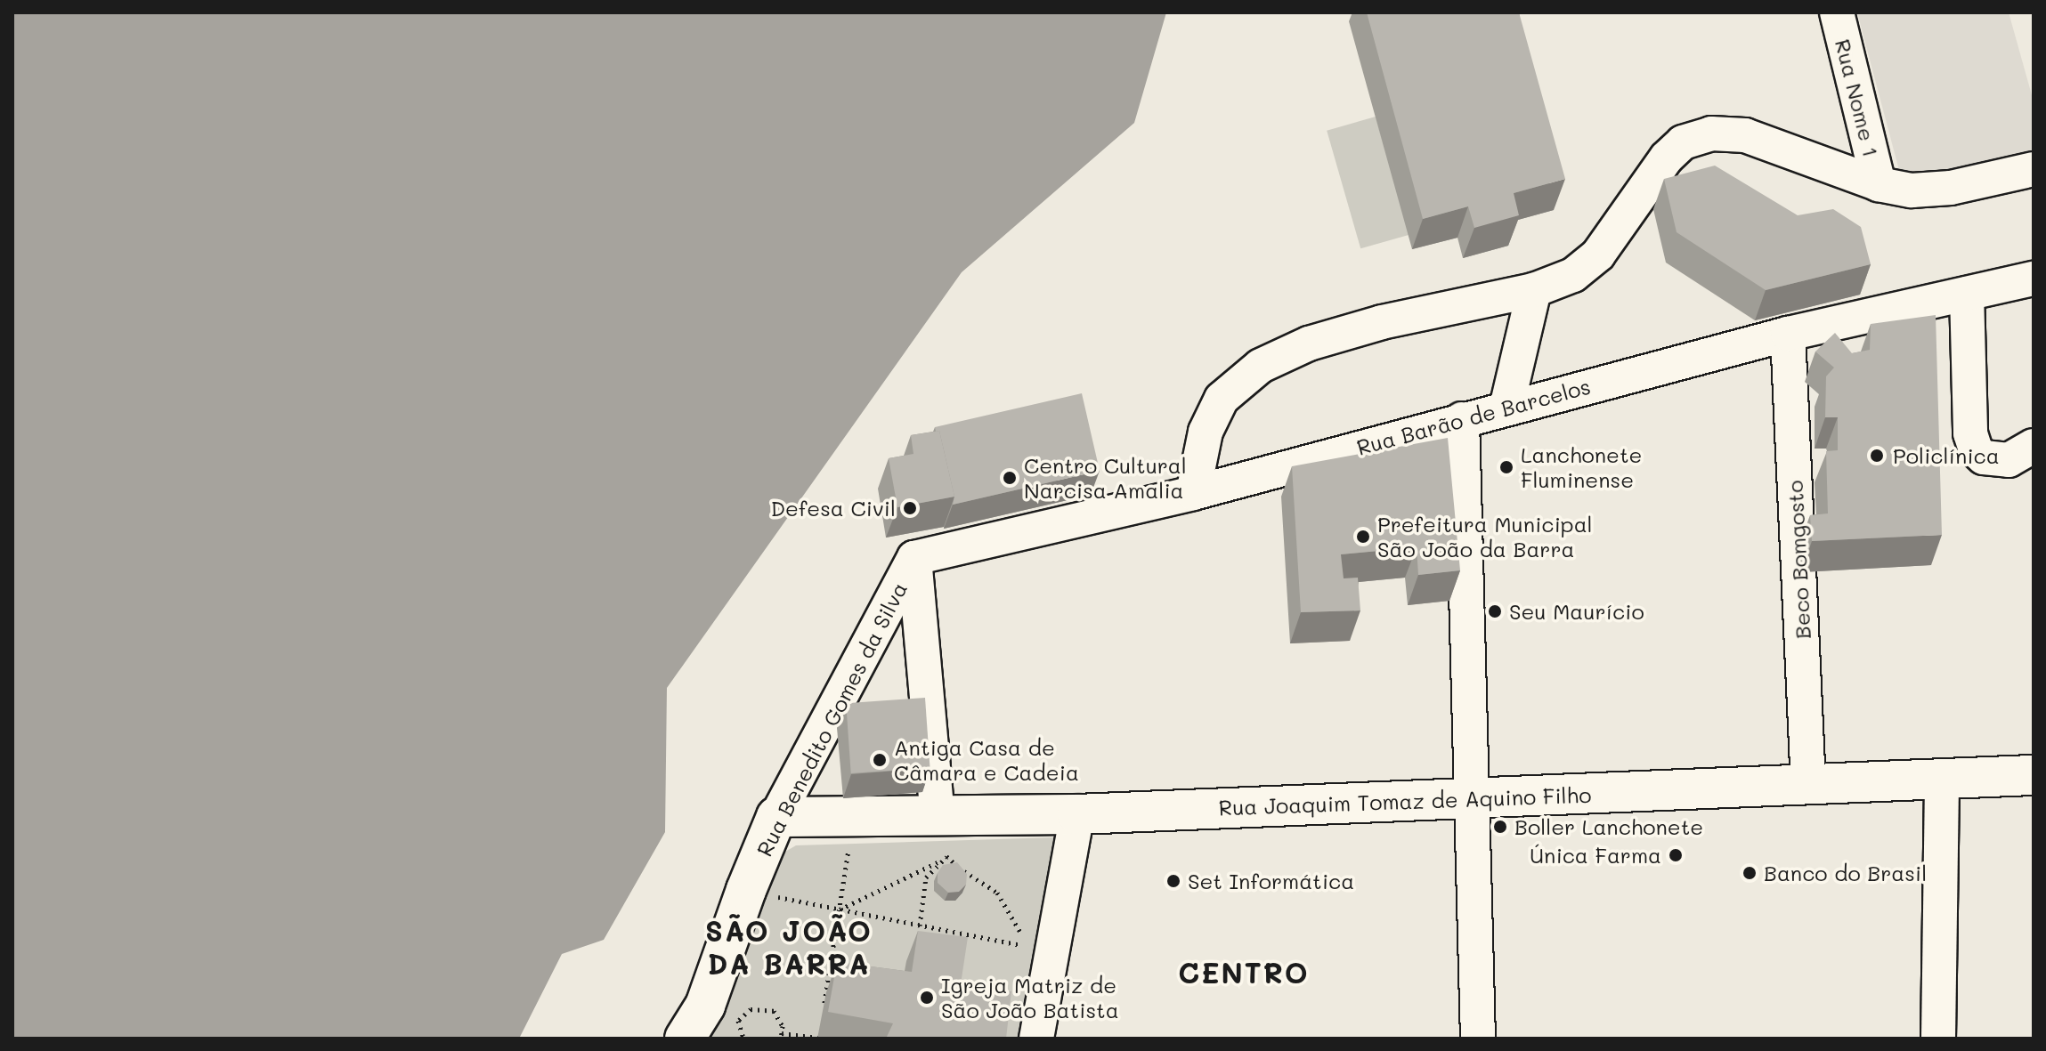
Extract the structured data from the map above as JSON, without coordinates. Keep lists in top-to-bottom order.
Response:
{
  "streets": {
    "main road": ["Rua Benedito Gomes da Silva", "Rua Joaquim Tomaz de Aquino Filho"],
    "street": ["Rua Nome 1", "Rua Barão de Barcelos", "Beco Bomgosto"]
  },
  "crossings": [
    ["Rua Barão de Barcelos", "Beco Bomgosto"],
    ["Rua Barão de Barcelos", "Rua Benedito Gomes da Silva"],
    ["Beco Bomgosto", "Rua Joaquim Tomaz de Aquino Filho"],
    ["Rua Benedito Gomes da Silva", "Rua Joaquim Tomaz de Aquino Filho"]
  ],
  "districts": ["SÃO JOÃO DA BARRA", "CENTRO"],
  "places": [
    "Policlínica",
    "Lanchonete Fluminense",
    "Centro Cultural Narcisa Amalia",
    "Defesa Civil",
    "Prefeitura Municipal São João da Barra",
    "Seu Maurício",
    "Antiga Casa de Câmara e Cadeia",
    "Boller Lanchonete",
    "Única Farma",
    "Banco do Brasil",
    "Set Informática",
    "Igreja Matriz de São João Batista"
  ]
}
